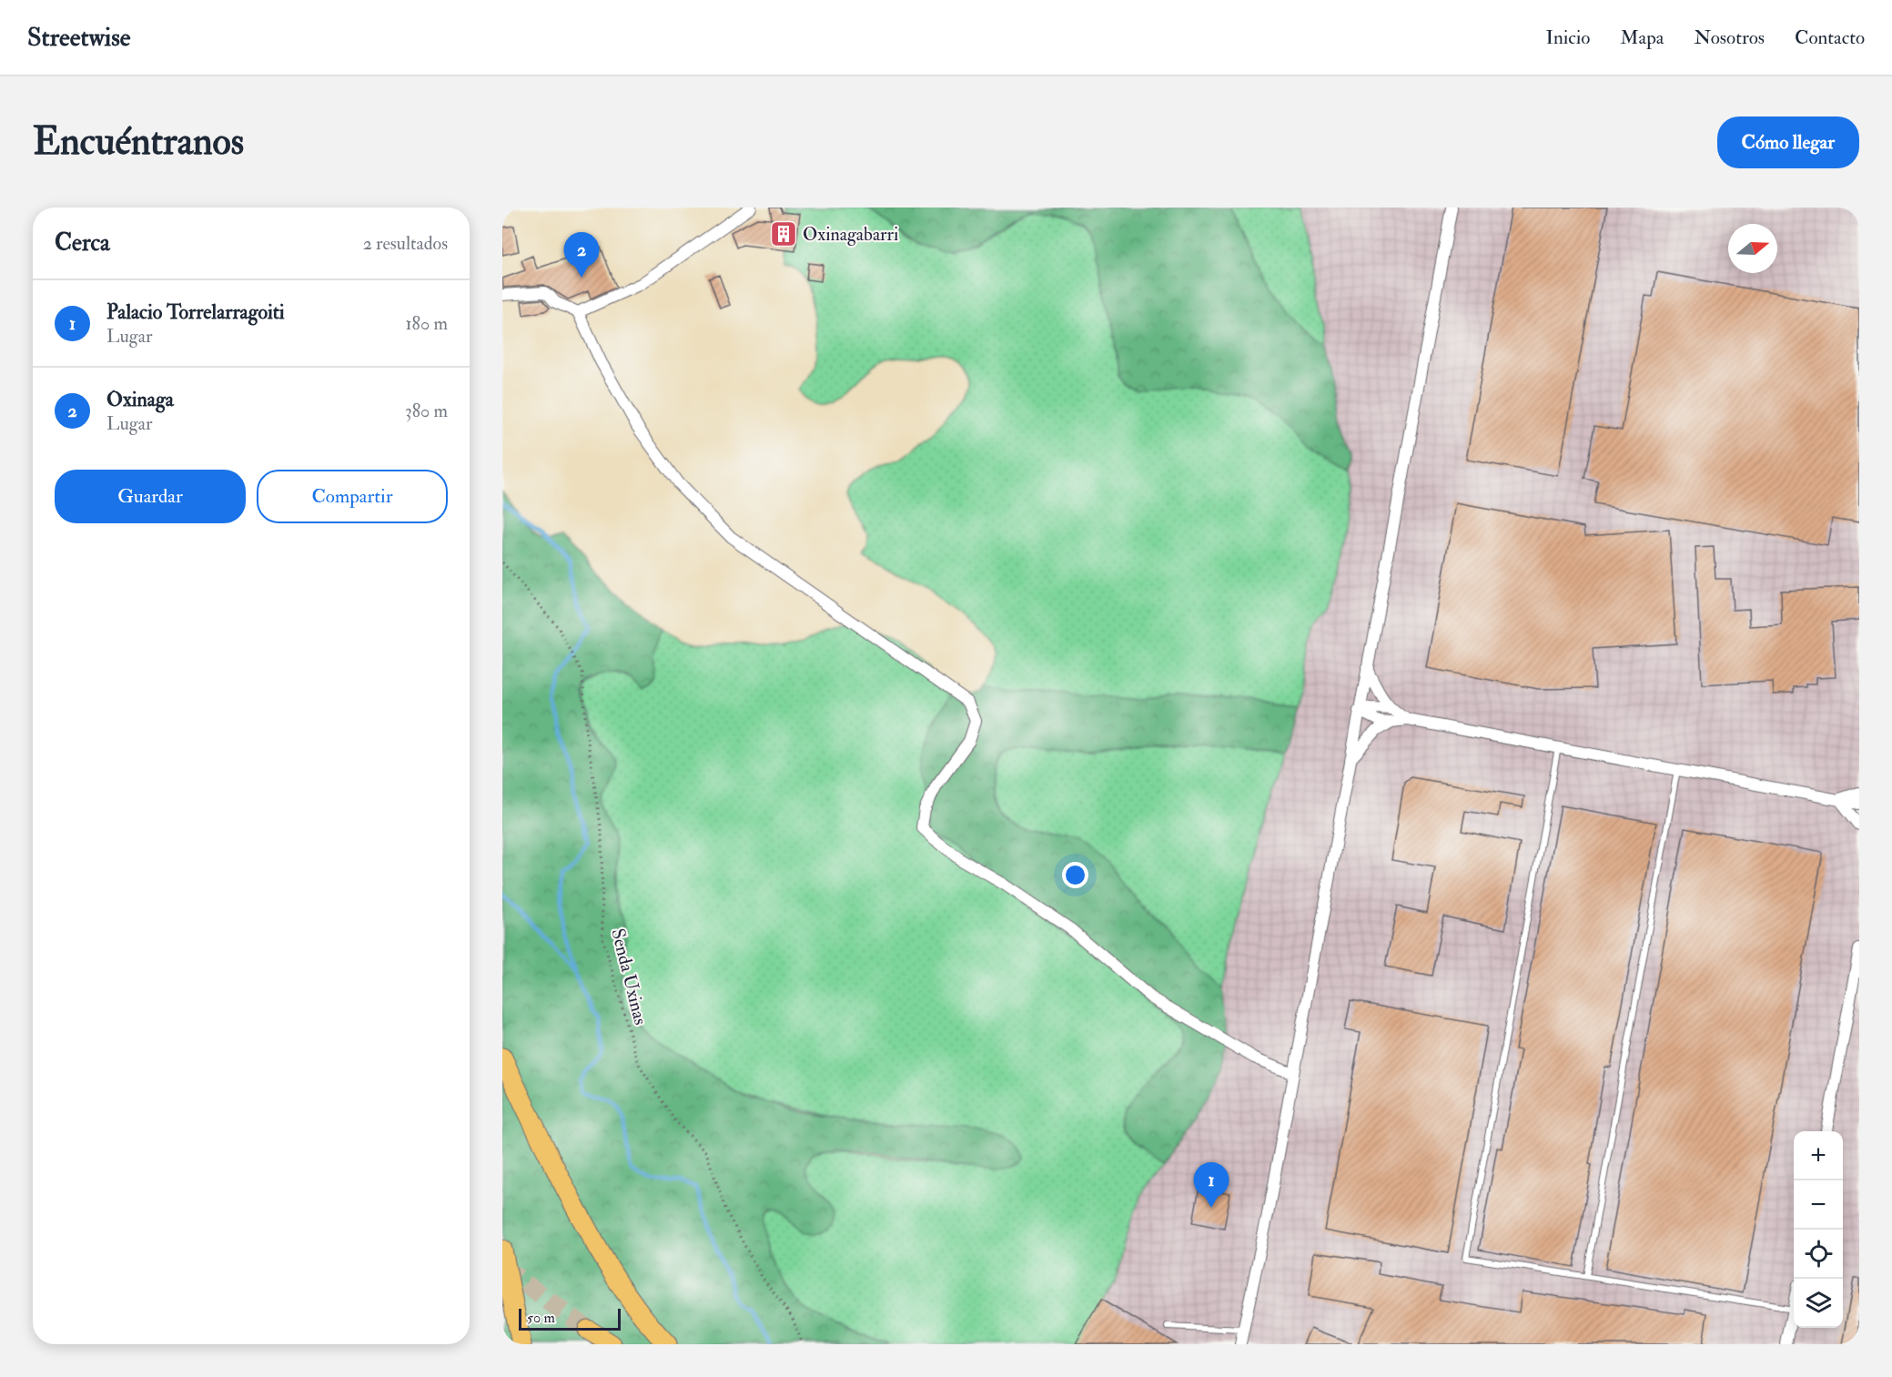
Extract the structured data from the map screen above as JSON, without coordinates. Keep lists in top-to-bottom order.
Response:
{
  "streets": {
    "path": ["Senda Uxinas"]
  },
  "places": {
    "building": ["Oxinagabarri"]
  },
  "scale_bar": "50 m",
  "north": "right",
  "page": {
    "header": "Streetwise",
    "nav": [
      "Inicio",
      "Mapa",
      "Nosotros",
      "Contacto"
    ],
    "buttons": [
      "Cómo llegar",
      ["Guardar", "Compartir"]
    ],
    "title": "Encuéntranos",
    "heading": ["Cerca", "2 resultados"],
    "pins": ["2", "1"],
    "list": [
      {
        "mark": "1",
        "name": "Palacio Torrelarragoiti",
        "note": "Lugar",
        "value": "180 m"
      },
      {
        "mark": "2",
        "name": "Oxinaga",
        "note": "Lugar",
        "value": "380 m"
      }
    ],
    "map_buttons": ["+", "−"],
    "scale": "50 m"
  }
}
